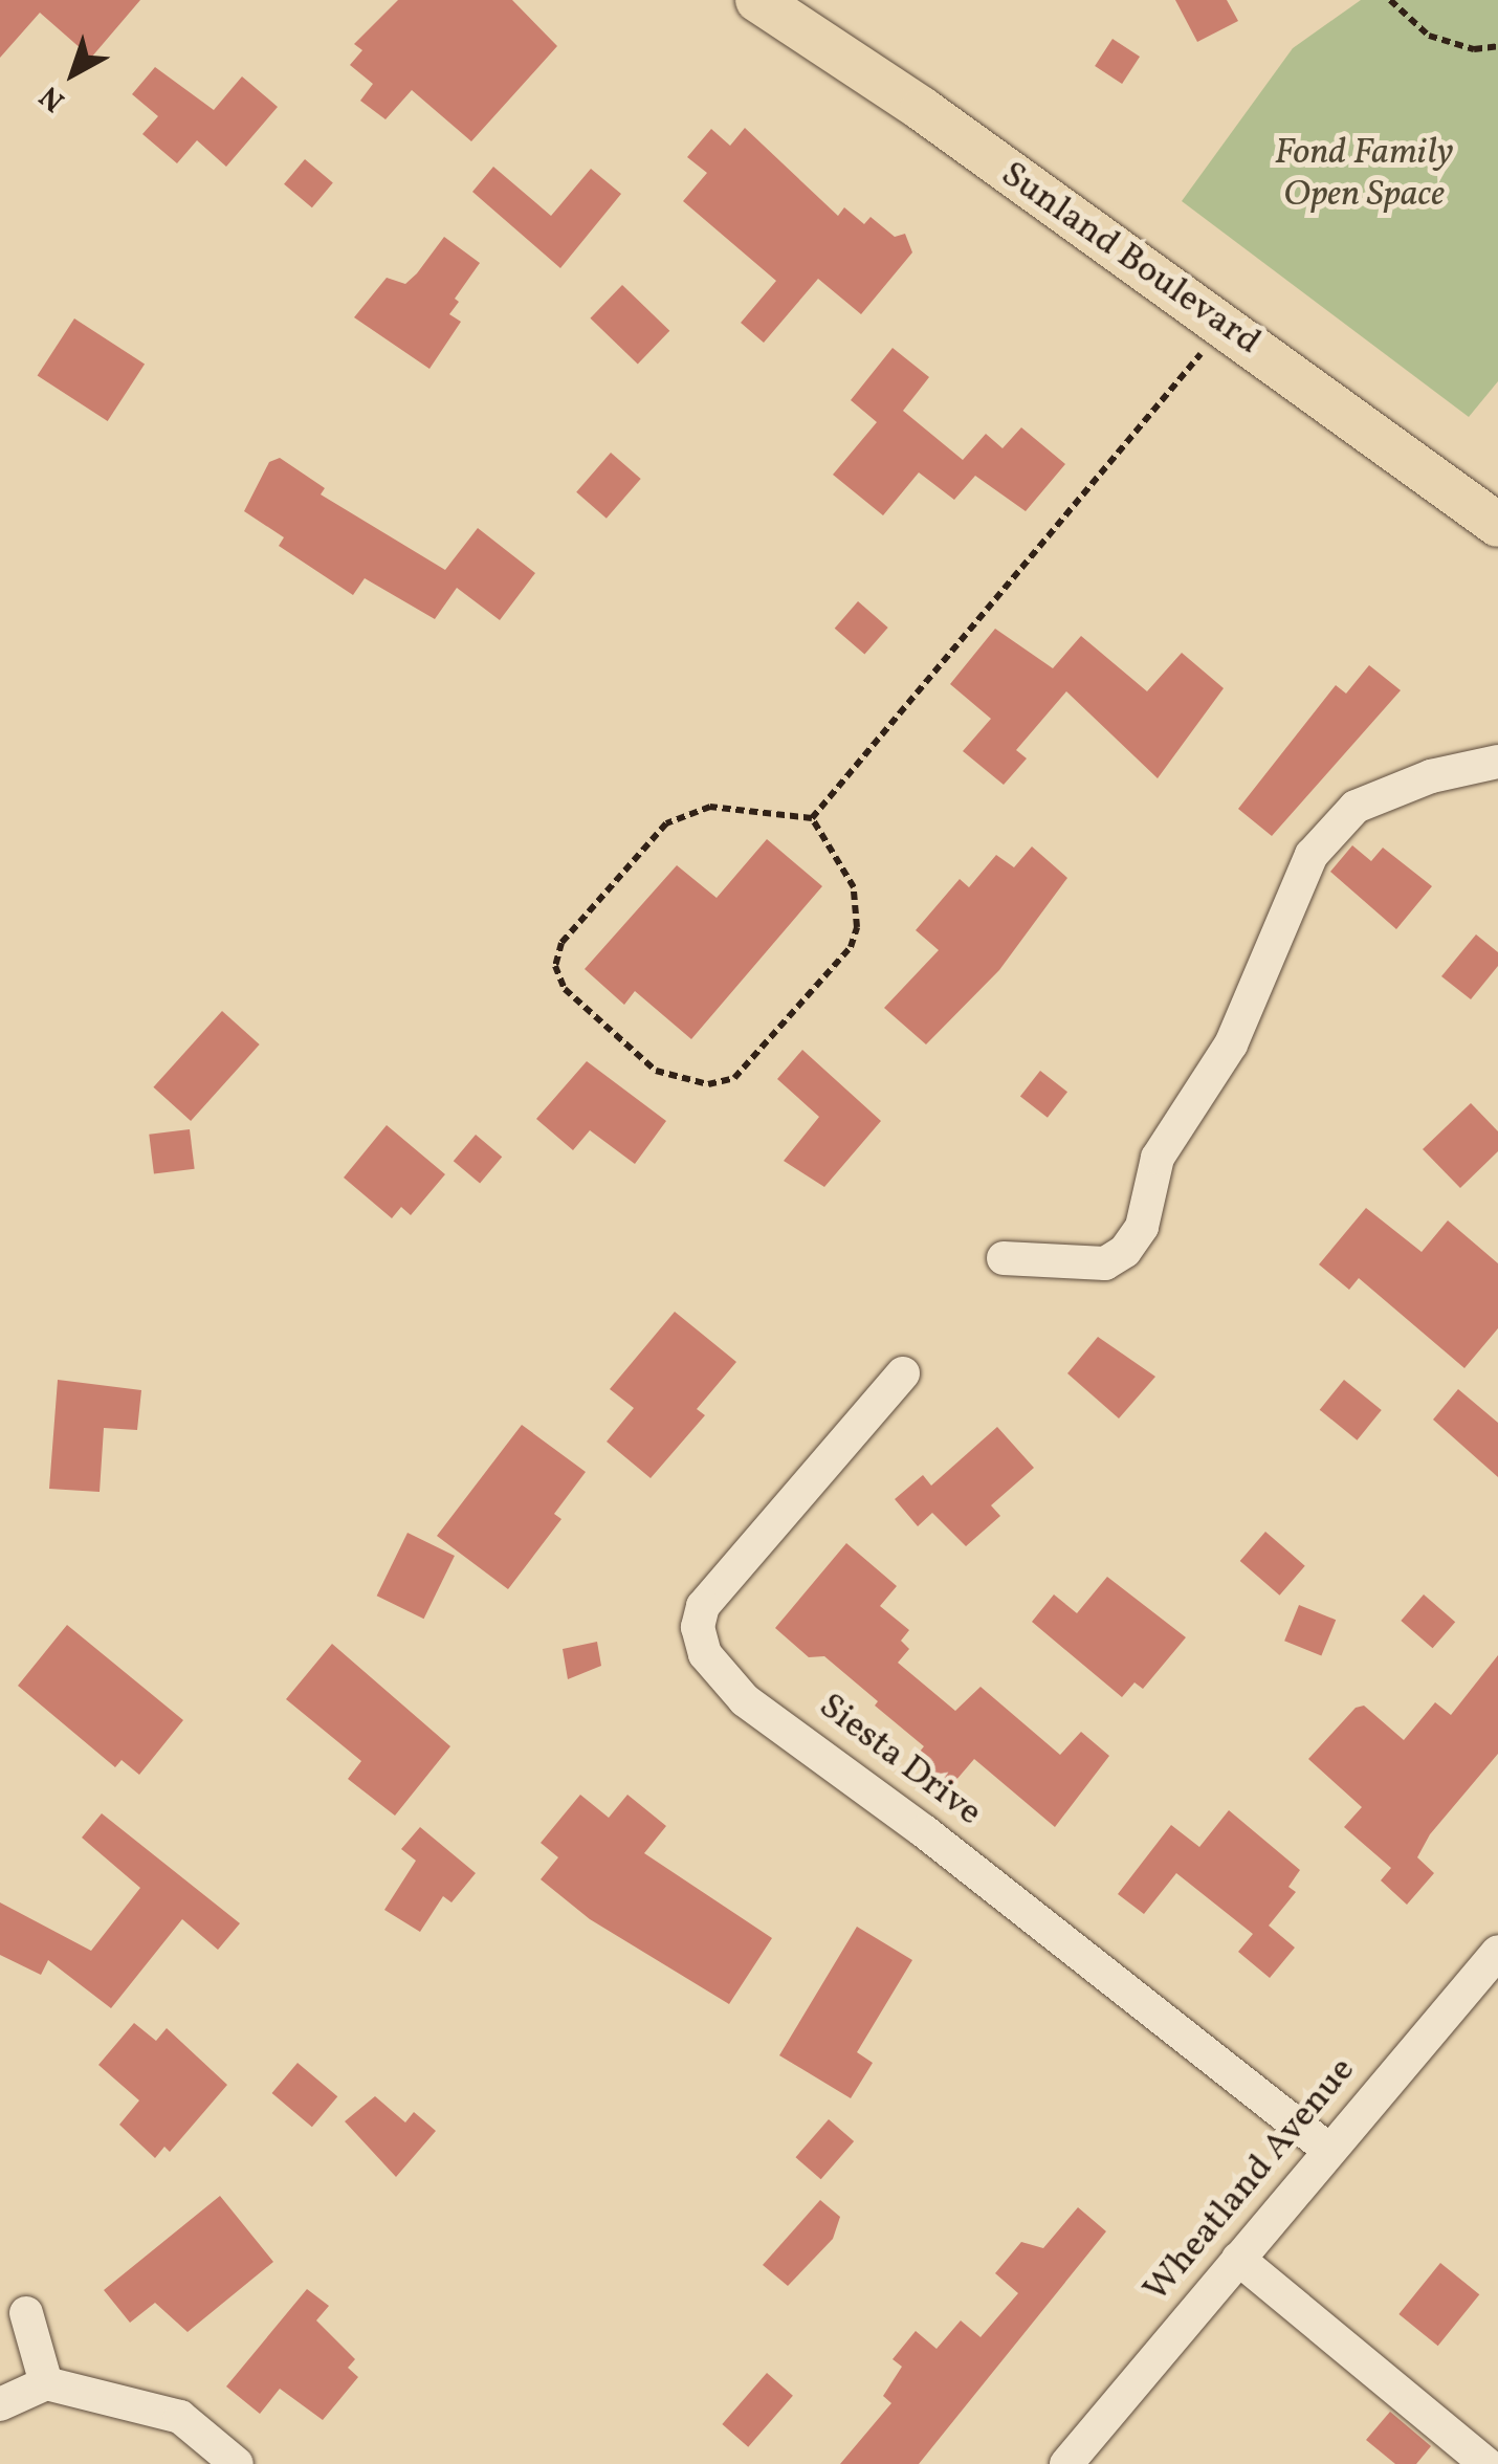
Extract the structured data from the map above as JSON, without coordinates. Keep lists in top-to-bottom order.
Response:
{
  "streets": {
    "main road": ["Sunland Boulevard"],
    "street": ["Siesta Drive", "Wheatland Avenue"]
  },
  "crossings": [
    ["Siesta Drive", "Wheatland Avenue"]
  ],
  "parks": ["Fond Family Open Space"],
  "north": "bottom left"
}
